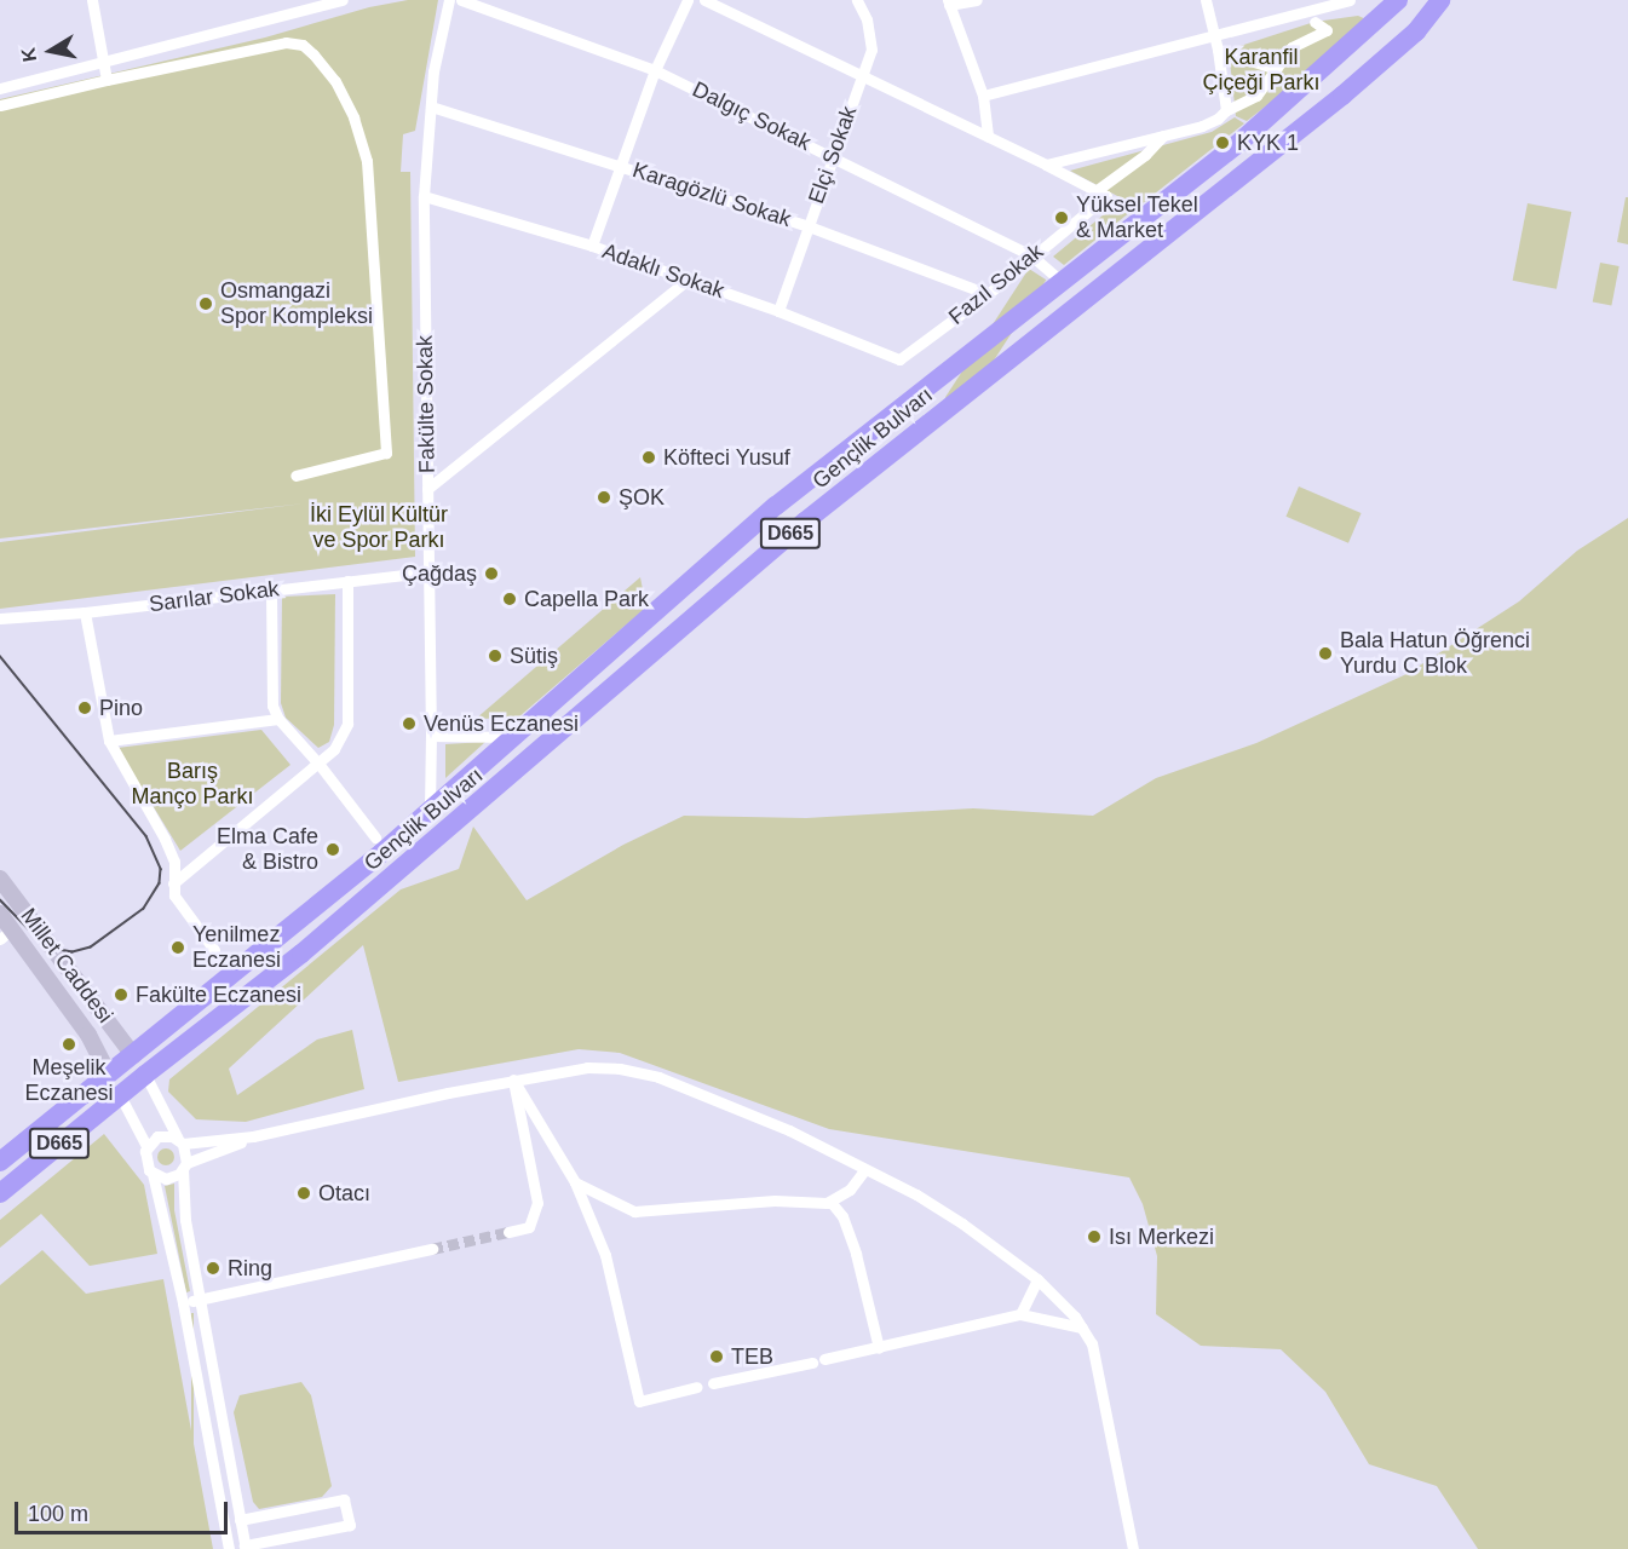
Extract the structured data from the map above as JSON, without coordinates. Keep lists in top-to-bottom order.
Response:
{
  "streets": {
    "highway": ["Gençlik Bulvarı", "D665"],
    "main road": ["Millet Caddesi"],
    "street": [
      "Dalgıç Sokak",
      "Elçi Sokak",
      "Karagözlü Sokak",
      "Adaklı Sokak",
      "Fazıl Sokak",
      "Fakülte Sokak",
      "Sarılar Sokak"
    ]
  },
  "crossings": [
    ["Dalgıç Sokak", "Elçi Sokak"],
    ["Dalgıç Sokak", "Fazıl Sokak"],
    ["Dalgıç Sokak", "Gençlik Bulvarı"],
    ["Elçi Sokak", "Karagözlü Sokak"],
    ["Elçi Sokak", "Adaklı Sokak"],
    ["Karagözlü Sokak", "Fazıl Sokak"],
    ["Karagözlü Sokak", "Fakülte Sokak"],
    ["Adaklı Sokak", "Fazıl Sokak"],
    ["Adaklı Sokak", "Fakülte Sokak"],
    ["Fakülte Sokak", "Gençlik Bulvarı"],
    ["Fakülte Sokak", "Sarılar Sokak"],
    ["Gençlik Bulvarı", "Millet Caddesi"]
  ],
  "parks": ["Karanfil Çiçeği Parkı", "İki Eylül Kültür ve Spor Parkı", "Barış Manço Parkı"],
  "places": [
    "KYK 1",
    "Yüksel Tekel & Market",
    "Osmangazi Spor Kompleksi",
    "Köfteci Yusuf",
    "ŞOK",
    "Çağdaş",
    "Capella Park",
    "Bala Hatun Öğrenci Yurdu C Blok",
    "Sütiş",
    "Pino",
    "Venüs Eczanesi",
    "Elma Cafe & Bistro",
    "Yenilmez Eczanesi",
    "Fakülte Eczanesi",
    "Meşelik Eczanesi",
    "Otacı",
    "Isı Merkezi",
    "Ring",
    "TEB"
  ],
  "scale_bar": "100 m",
  "north": "left"
}
